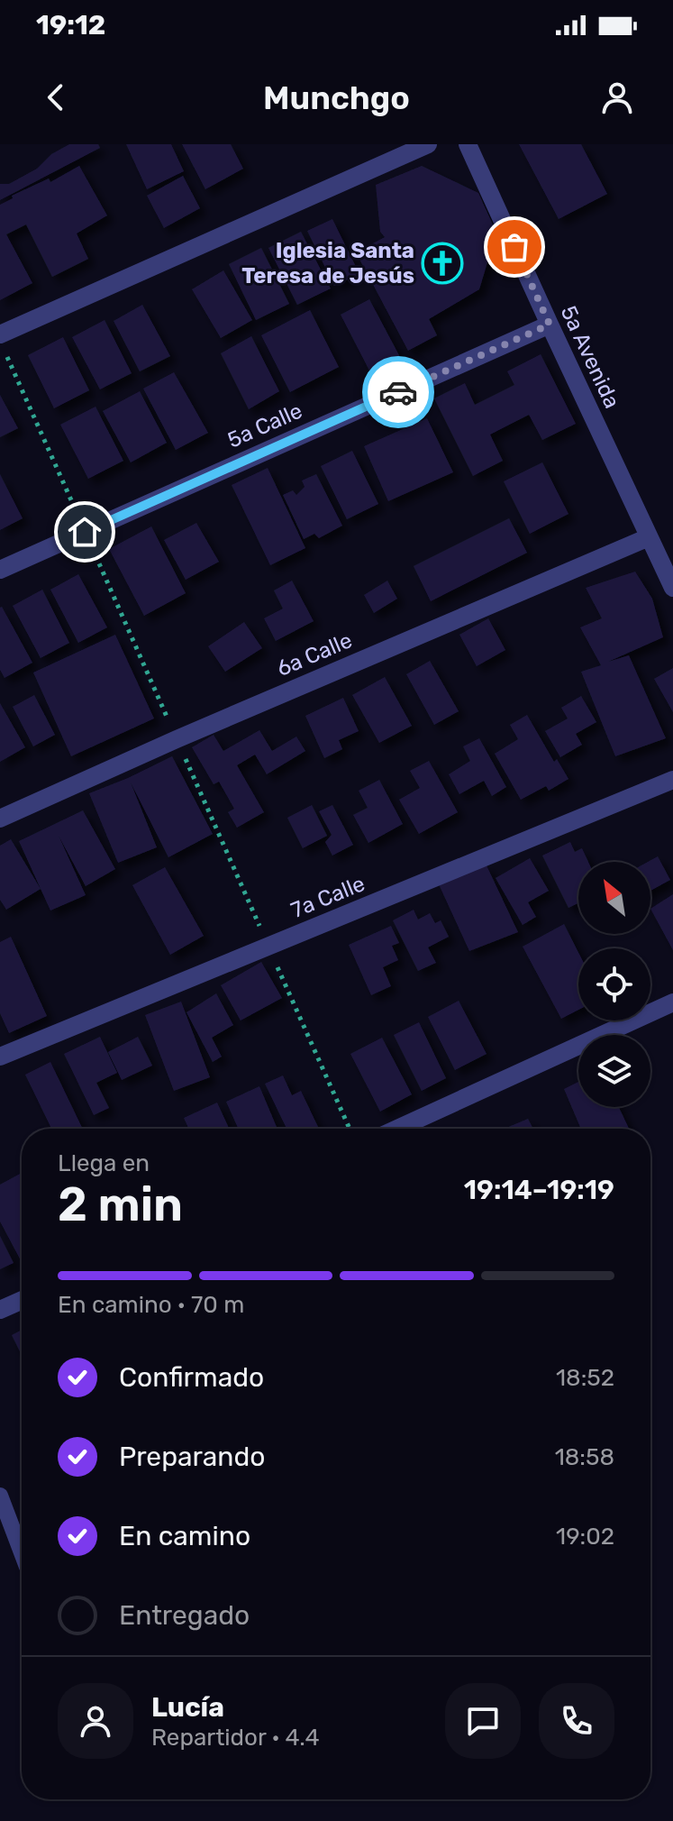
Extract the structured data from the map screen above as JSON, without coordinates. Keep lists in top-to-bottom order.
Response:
{
  "streets": {
    "street": [
      "5a Avenida",
      "5a Calle",
      "6a Calle",
      "7a Calle"
    ]
  },
  "crossings": [
    ["5a Avenida", "5a Calle"],
    ["5a Avenida", "6a Calle"]
  ],
  "places": {
    "church": ["Iglesia Santa Teresa de Jesús"]
  },
  "north": "top left",
  "page": {
    "status": "19:12",
    "header": "Munchgo",
    "heading": ["2 min", "Llega en", "19:14–19:19"],
    "panel": ["Lucía", "Repartidor · 4.4"],
    "bar": "En camino · 70 m",
    "list": [
      ["Confirmado", "18:52"],
      ["Preparando", "18:58"],
      ["En camino", "19:02"],
      "Entregado"
    ]
  }
}
